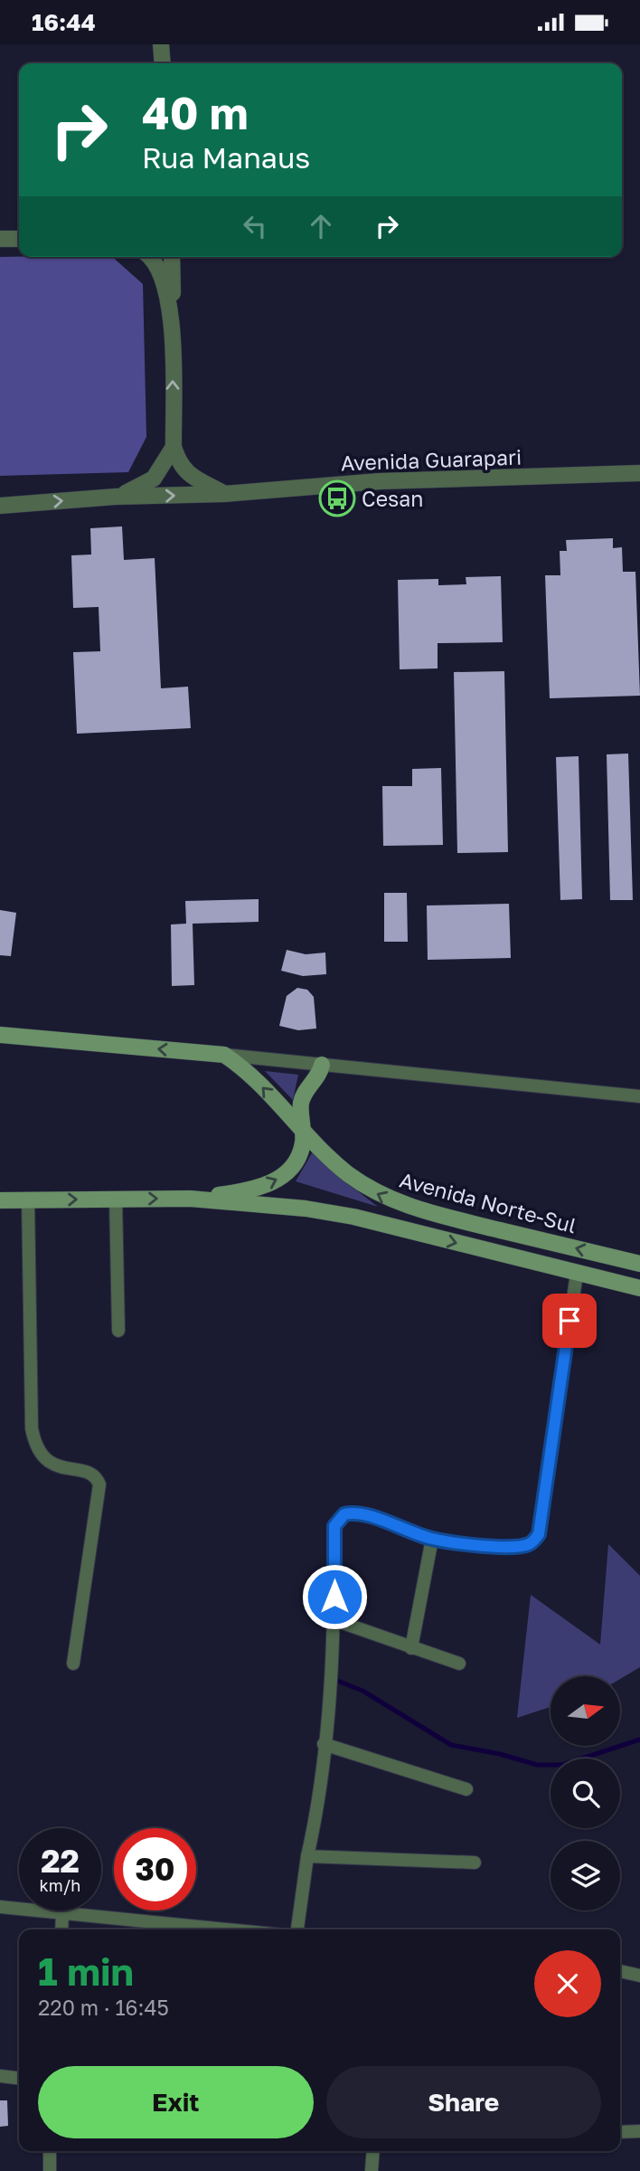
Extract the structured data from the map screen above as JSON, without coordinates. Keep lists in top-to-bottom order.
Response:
{
  "streets": {
    "main road": ["Avenida Norte-Sul"],
    "street": ["Avenida Guarapari"]
  },
  "one_way": ["Avenida Guarapari"],
  "places": {
    "bus stop": ["Cesan"]
  },
  "north": "right",
  "page": {
    "status": "16:44",
    "turn": ["40 m", "Rua Manaus"],
    "speed": "22 km/h",
    "limit": "30",
    "heading": ["1 min", "220 m · 16:45"],
    "buttons": ["Exit", "Share"]
  }
}
